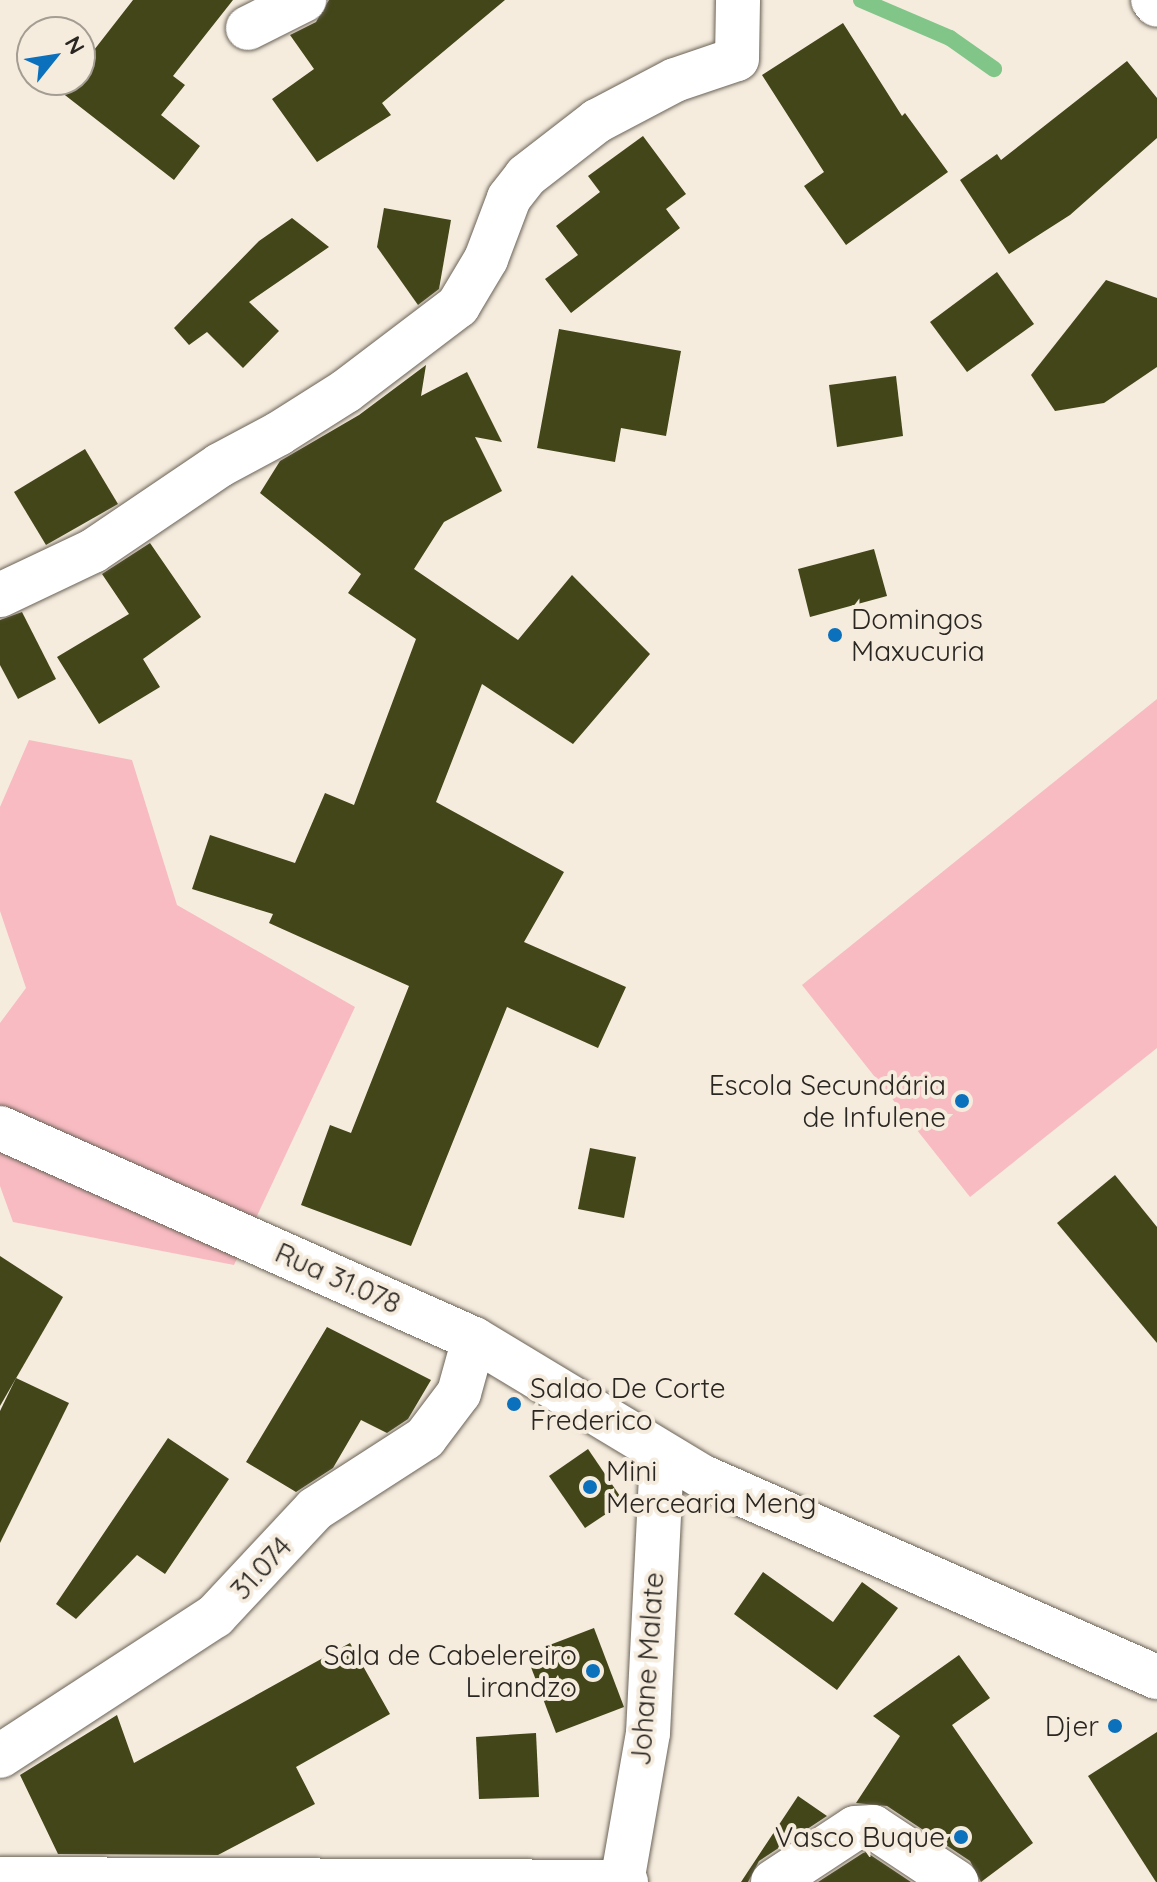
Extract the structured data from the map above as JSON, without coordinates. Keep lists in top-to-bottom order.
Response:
{
  "streets": {
    "street": ["Rua 31.078", "31.074", "Johane Malate"]
  },
  "crossings": [
    ["Rua 31.078", "31.074"],
    ["Rua 31.078", "Johane Malate"]
  ],
  "places": [
    "Domingos Maxucuria",
    "Escola Secundária de Infulene",
    "Salao De Corte Frederico",
    "Mini Mercearia Meng",
    "Sala de Cabelereiro Lirandzo",
    "Djer",
    "Vasco Buque"
  ],
  "north": "top right"
}
